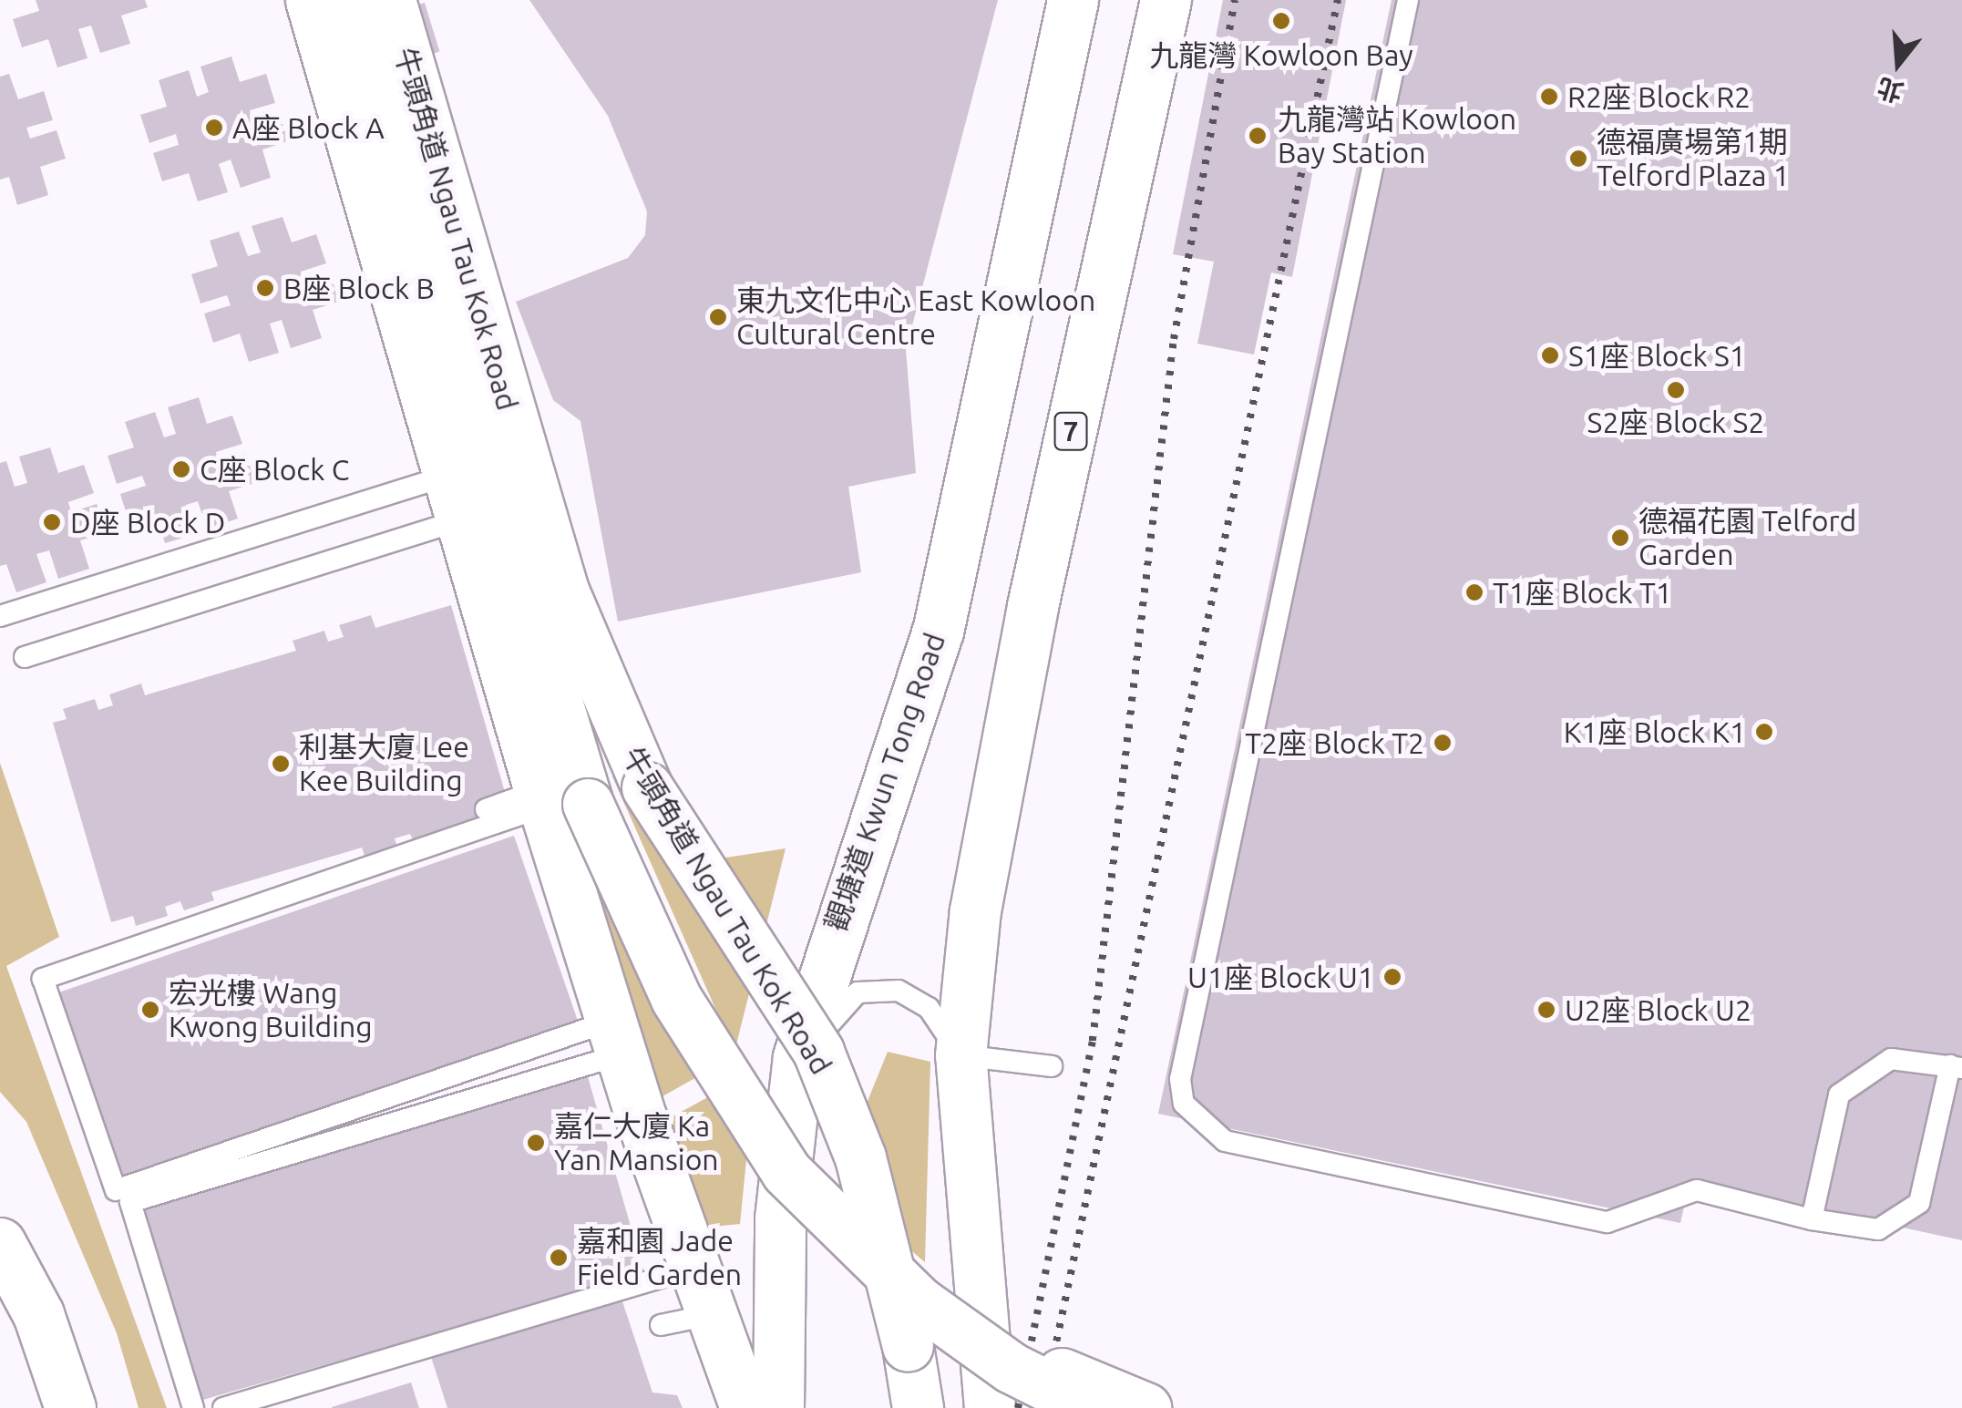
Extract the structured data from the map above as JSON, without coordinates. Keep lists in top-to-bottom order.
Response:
{
  "streets": {
    "main road": ["牛頭角道 Ngau Tau Kok Road", "7", "觀塘道 Kwun Tong Road"]
  },
  "places": [
    "九龍灣 Kowloon Bay",
    "R2座 Block R2",
    "A座 Block A",
    "九龍灣站 Kowloon Bay Station",
    "德福廣場第1期 Telford Plaza 1",
    "B座 Block B",
    "東九文化中心 East Kowloon Cultural Centre",
    "S1座 Block S1",
    "S2座 Block S2",
    "C座 Block C",
    "D座 Block D",
    "德福花園 Telford Garden",
    "T1座 Block T1",
    "K1座 Block K1",
    "T2座 Block T2",
    "利基大廈 Lee Kee Building",
    "U1座 Block U1",
    "宏光樓 Wang Kwong Building",
    "U2座 Block U2",
    "嘉仁大廈 Ka Yan Mansion",
    "嘉和園 Jade Field Garden"
  ],
  "north": "bottom"
}
